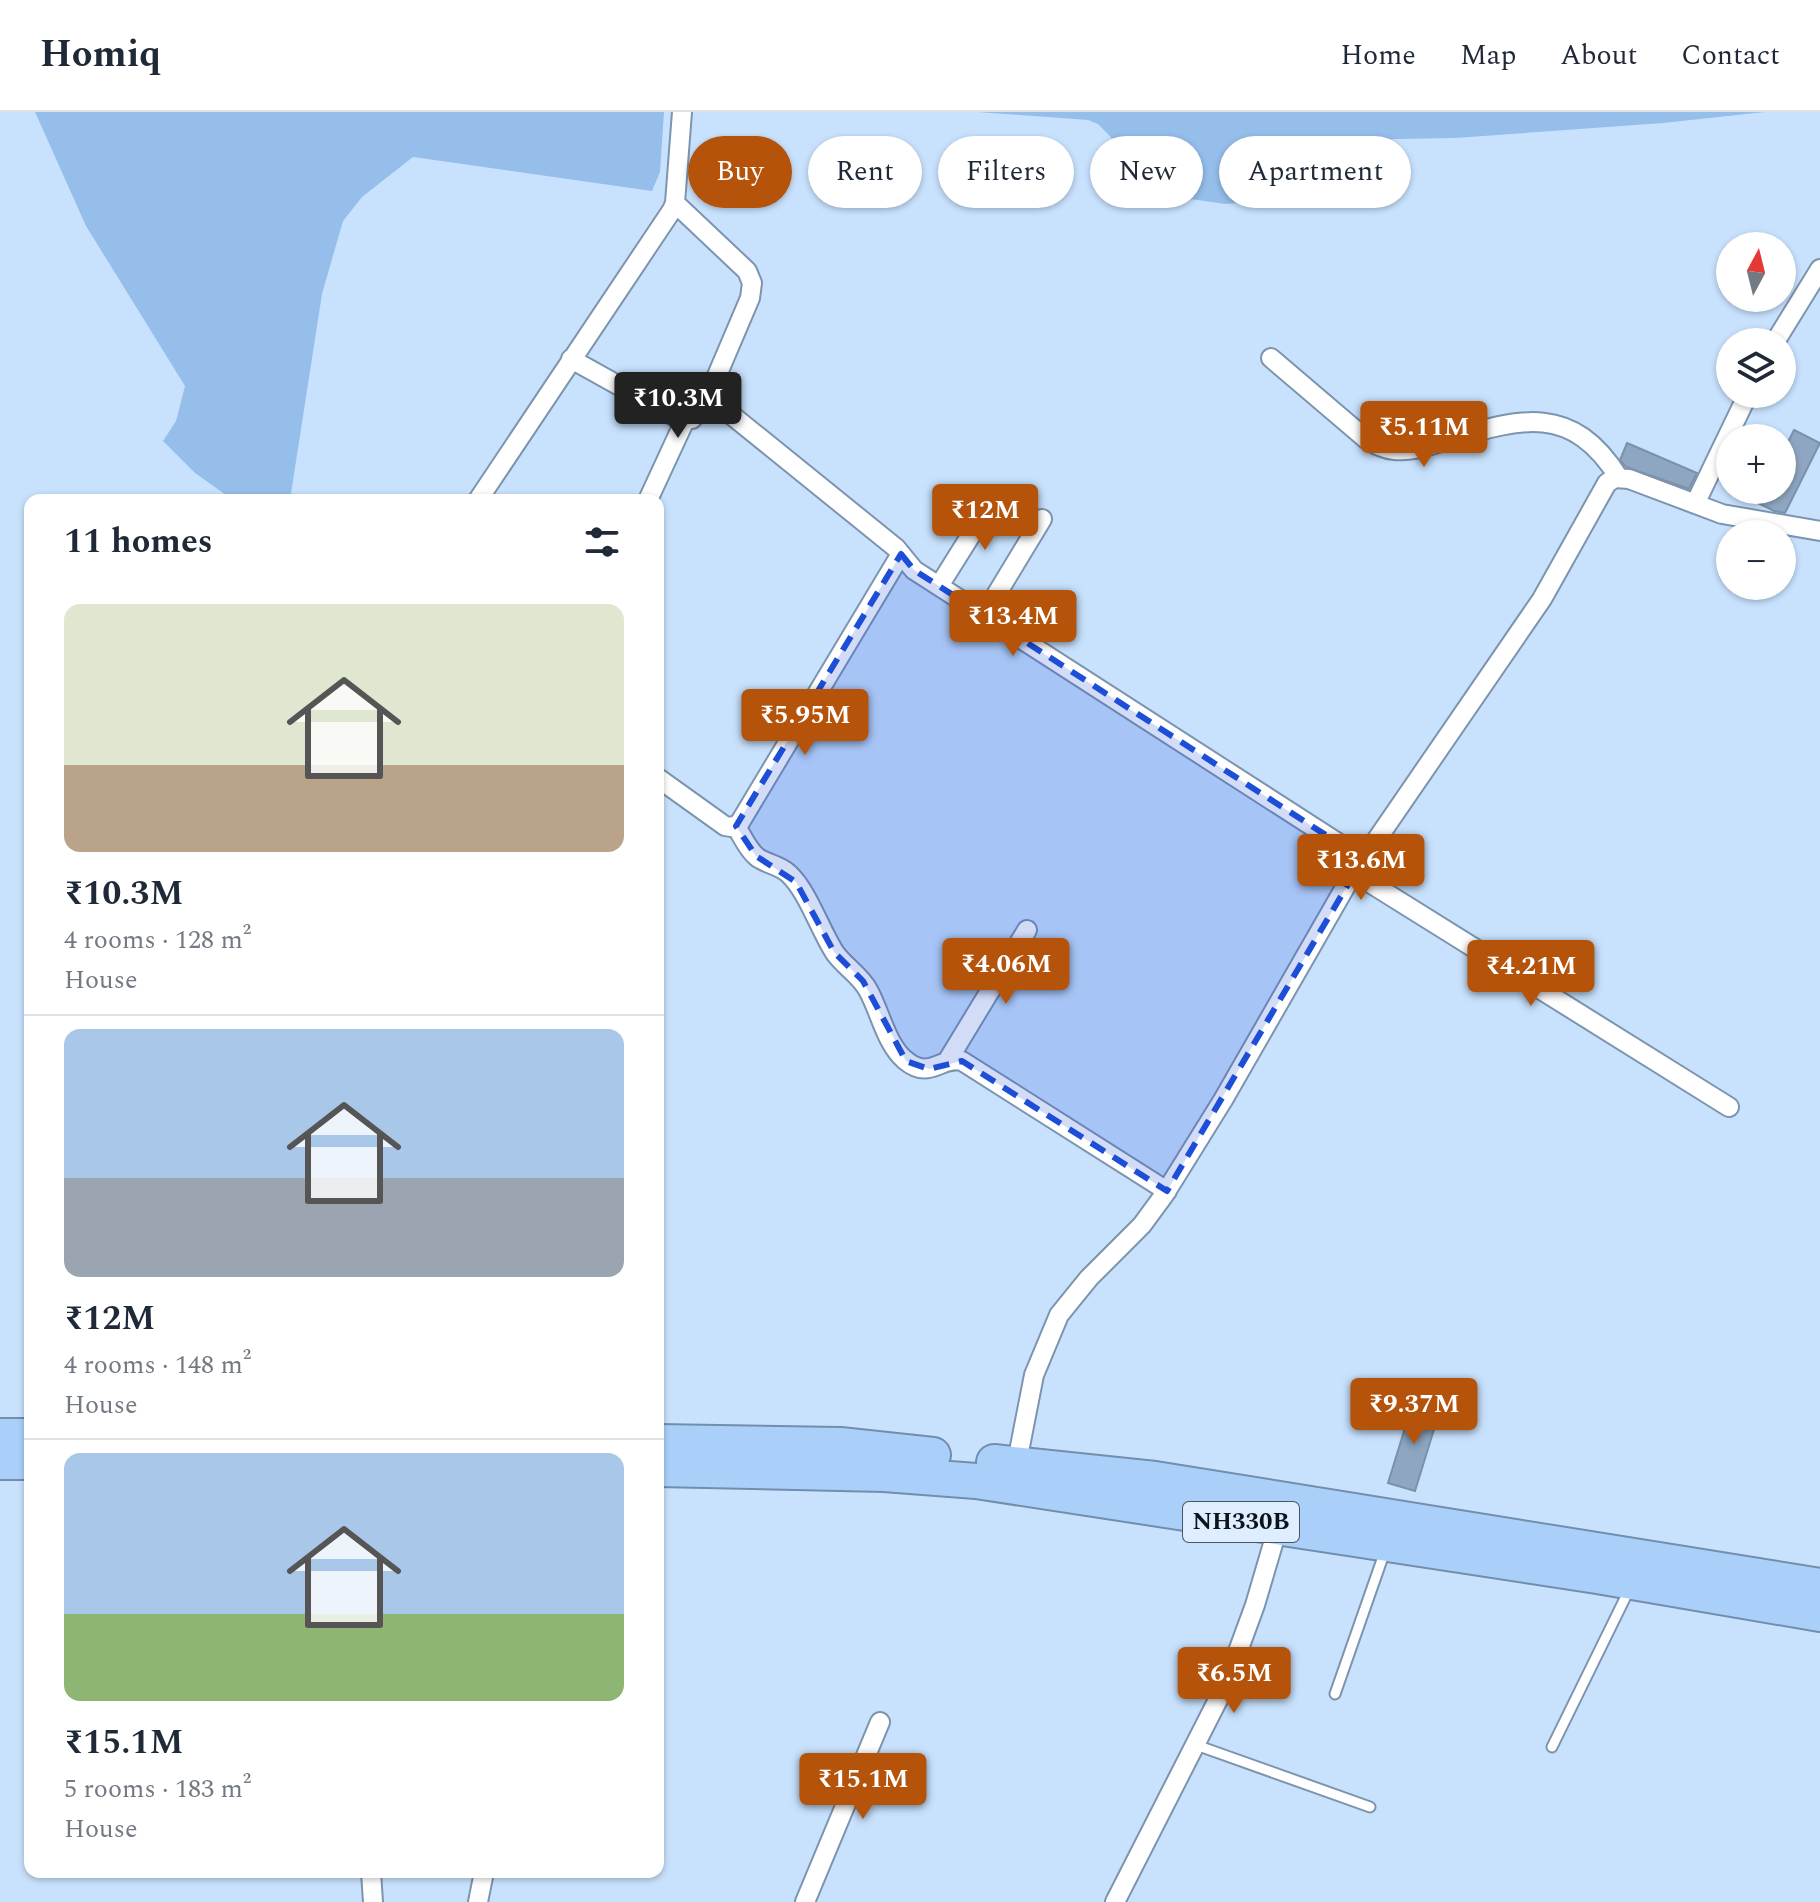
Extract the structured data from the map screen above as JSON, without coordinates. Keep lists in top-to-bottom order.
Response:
{
  "streets": {
    "highway": ["NH330B"]
  },
  "north": "top",
  "page": {
    "header": "Homiq",
    "nav": [
      "Home",
      "Map",
      "About",
      "Contact"
    ],
    "chip": [
      "Buy",
      "Rent",
      "Filters",
      "New",
      "Apartment"
    ],
    "map_buttons": ["+", "−"],
    "price": [
      "₹10.3M",
      "₹5.11M",
      "₹12M",
      "₹13.4M",
      "₹5.95M",
      "₹13.6M",
      "₹4.06M",
      "₹4.21M",
      "₹9.37M",
      "₹6.5M",
      "₹15.1M"
    ],
    "heading": "11 homes",
    "list": [
      {
        "name": "₹10.3M",
        "note": "4 rooms · 128 m² · House"
      },
      {
        "name": "₹12M",
        "note": "4 rooms · 148 m² · House"
      },
      {
        "name": "₹15.1M",
        "note": "5 rooms · 183 m² · House"
      }
    ]
  }
}
